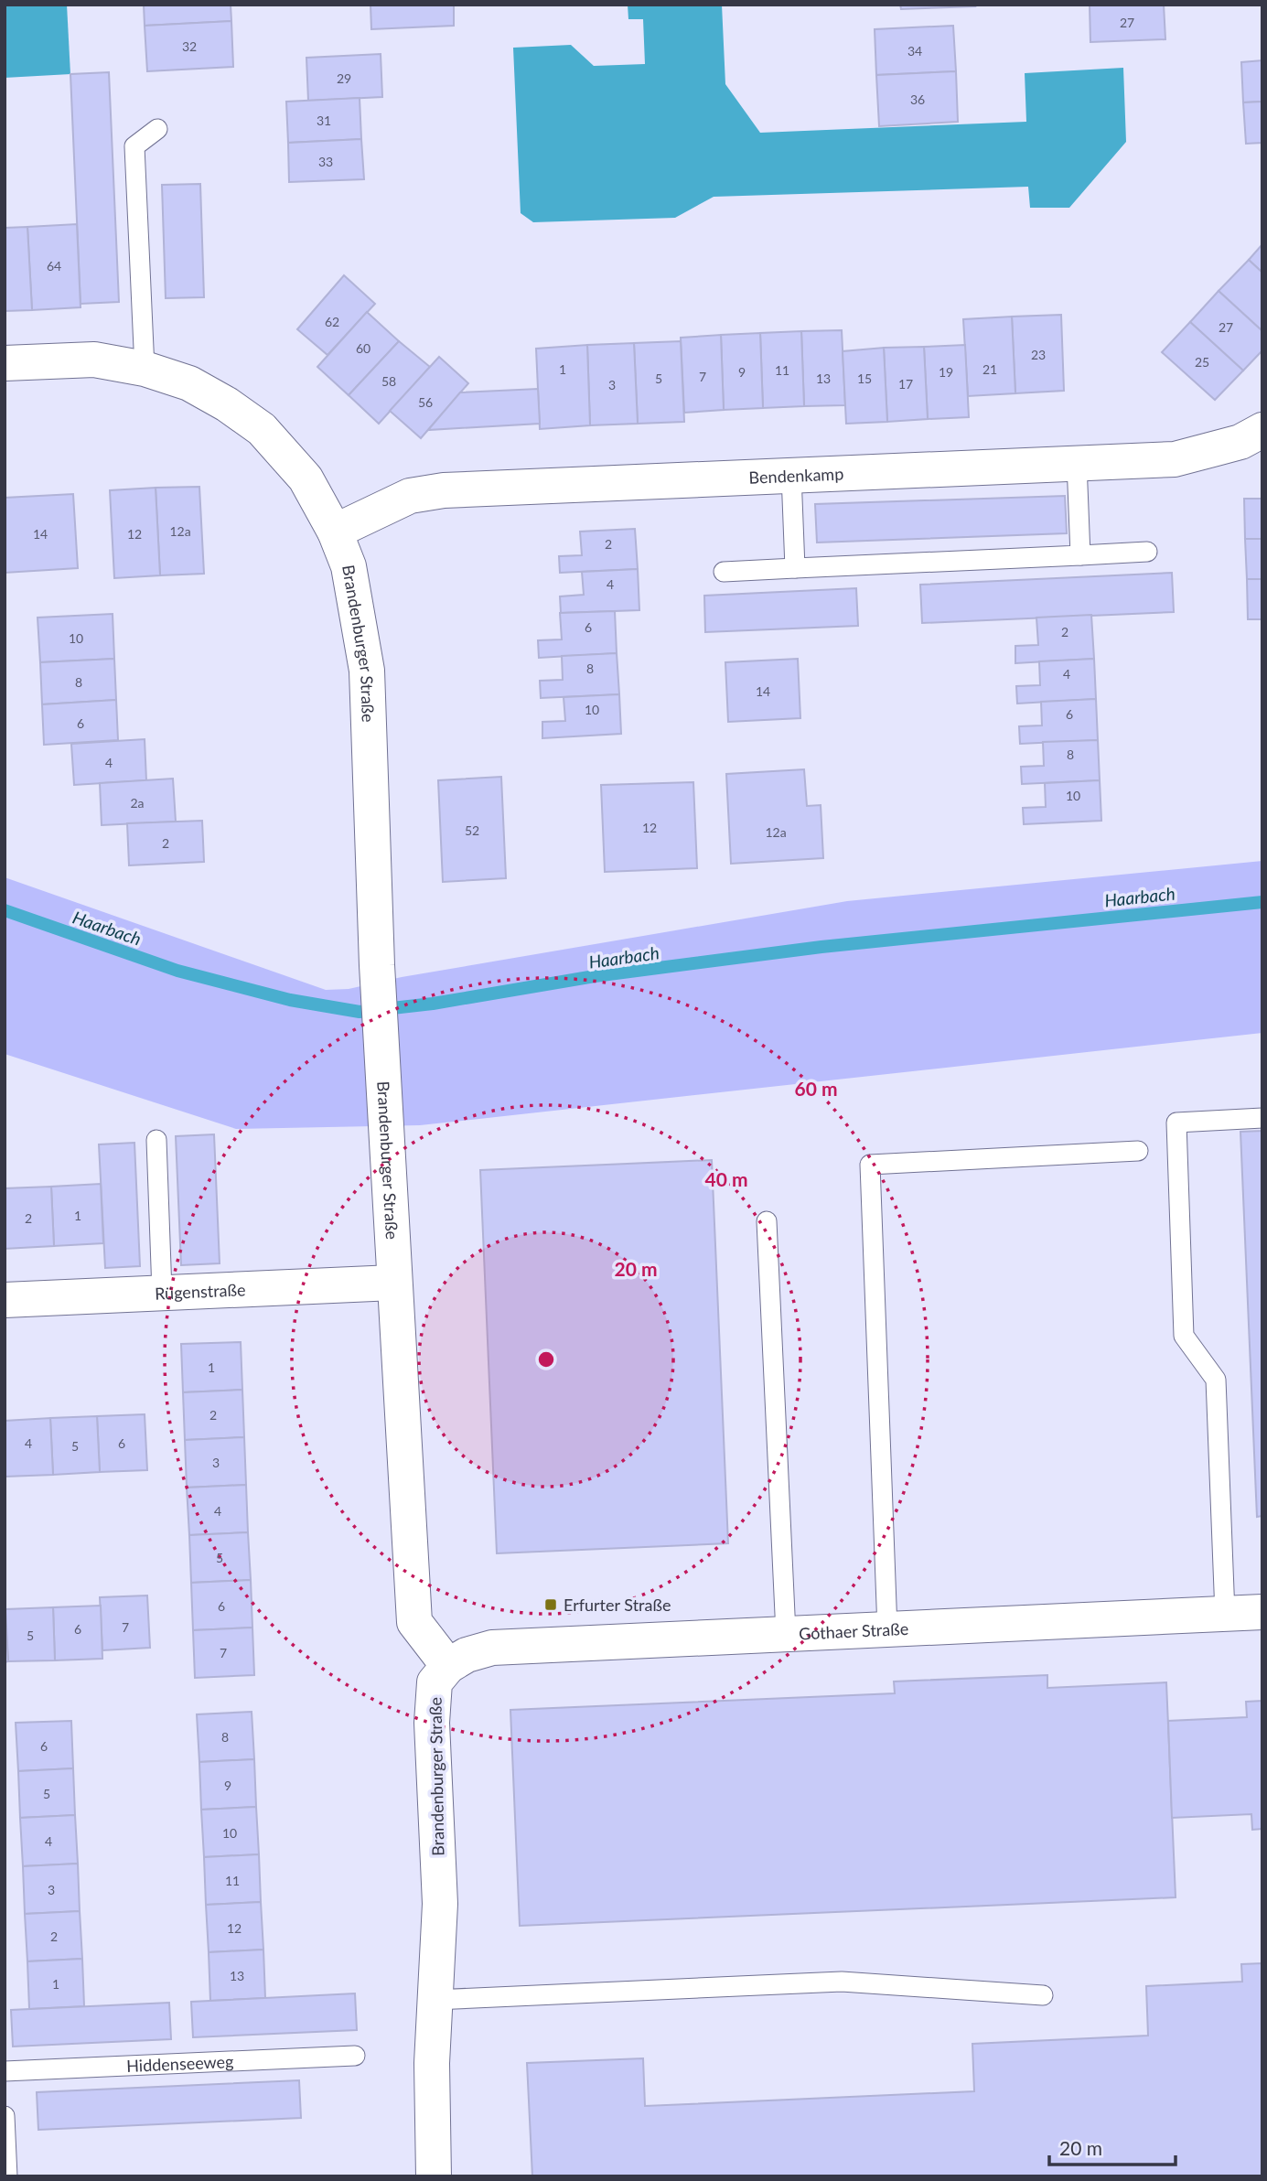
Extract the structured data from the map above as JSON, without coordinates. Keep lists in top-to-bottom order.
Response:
{
  "streets": {
    "street": [
      "Bendenkamp",
      "Brandenburger Straße",
      "Rügenstraße",
      "Gothaer Straße"
    ],
    "lane": ["Hiddenseeweg"]
  },
  "crossings": [
    ["Bendenkamp", "Brandenburger Straße"],
    ["Brandenburger Straße", "Rügenstraße"],
    ["Brandenburger Straße", "Gothaer Straße"]
  ],
  "water": ["Haarbach"],
  "places": {
    "transit": ["Erfurter Straße"]
  },
  "house_numbers": [
    "27",
    "32",
    "34",
    "29",
    "36",
    "31",
    "33",
    "64",
    "62",
    "27",
    "60",
    "23",
    "25",
    "1",
    "21",
    "11",
    "9",
    "19",
    "7",
    "5",
    "13",
    "15",
    "58",
    "17",
    "3",
    "56",
    "12a",
    "14",
    "12",
    "2",
    "4",
    "6",
    "2",
    "10",
    "8",
    "4",
    "8",
    "14",
    "10",
    "6",
    "6",
    "8",
    "4",
    "10",
    "2a",
    "12",
    "52",
    "12a",
    "2",
    "1",
    "2",
    "1",
    "2",
    "4",
    "6",
    "5",
    "3",
    "4",
    "5",
    "6",
    "7",
    "6",
    "5",
    "7",
    "8",
    "6",
    "9",
    "5",
    "10",
    "4",
    "11",
    "3",
    "12",
    "2",
    "13",
    "1"
  ],
  "scale_bar": "20 m",
  "rings": ["60 m", "40 m", "20 m"]
}
